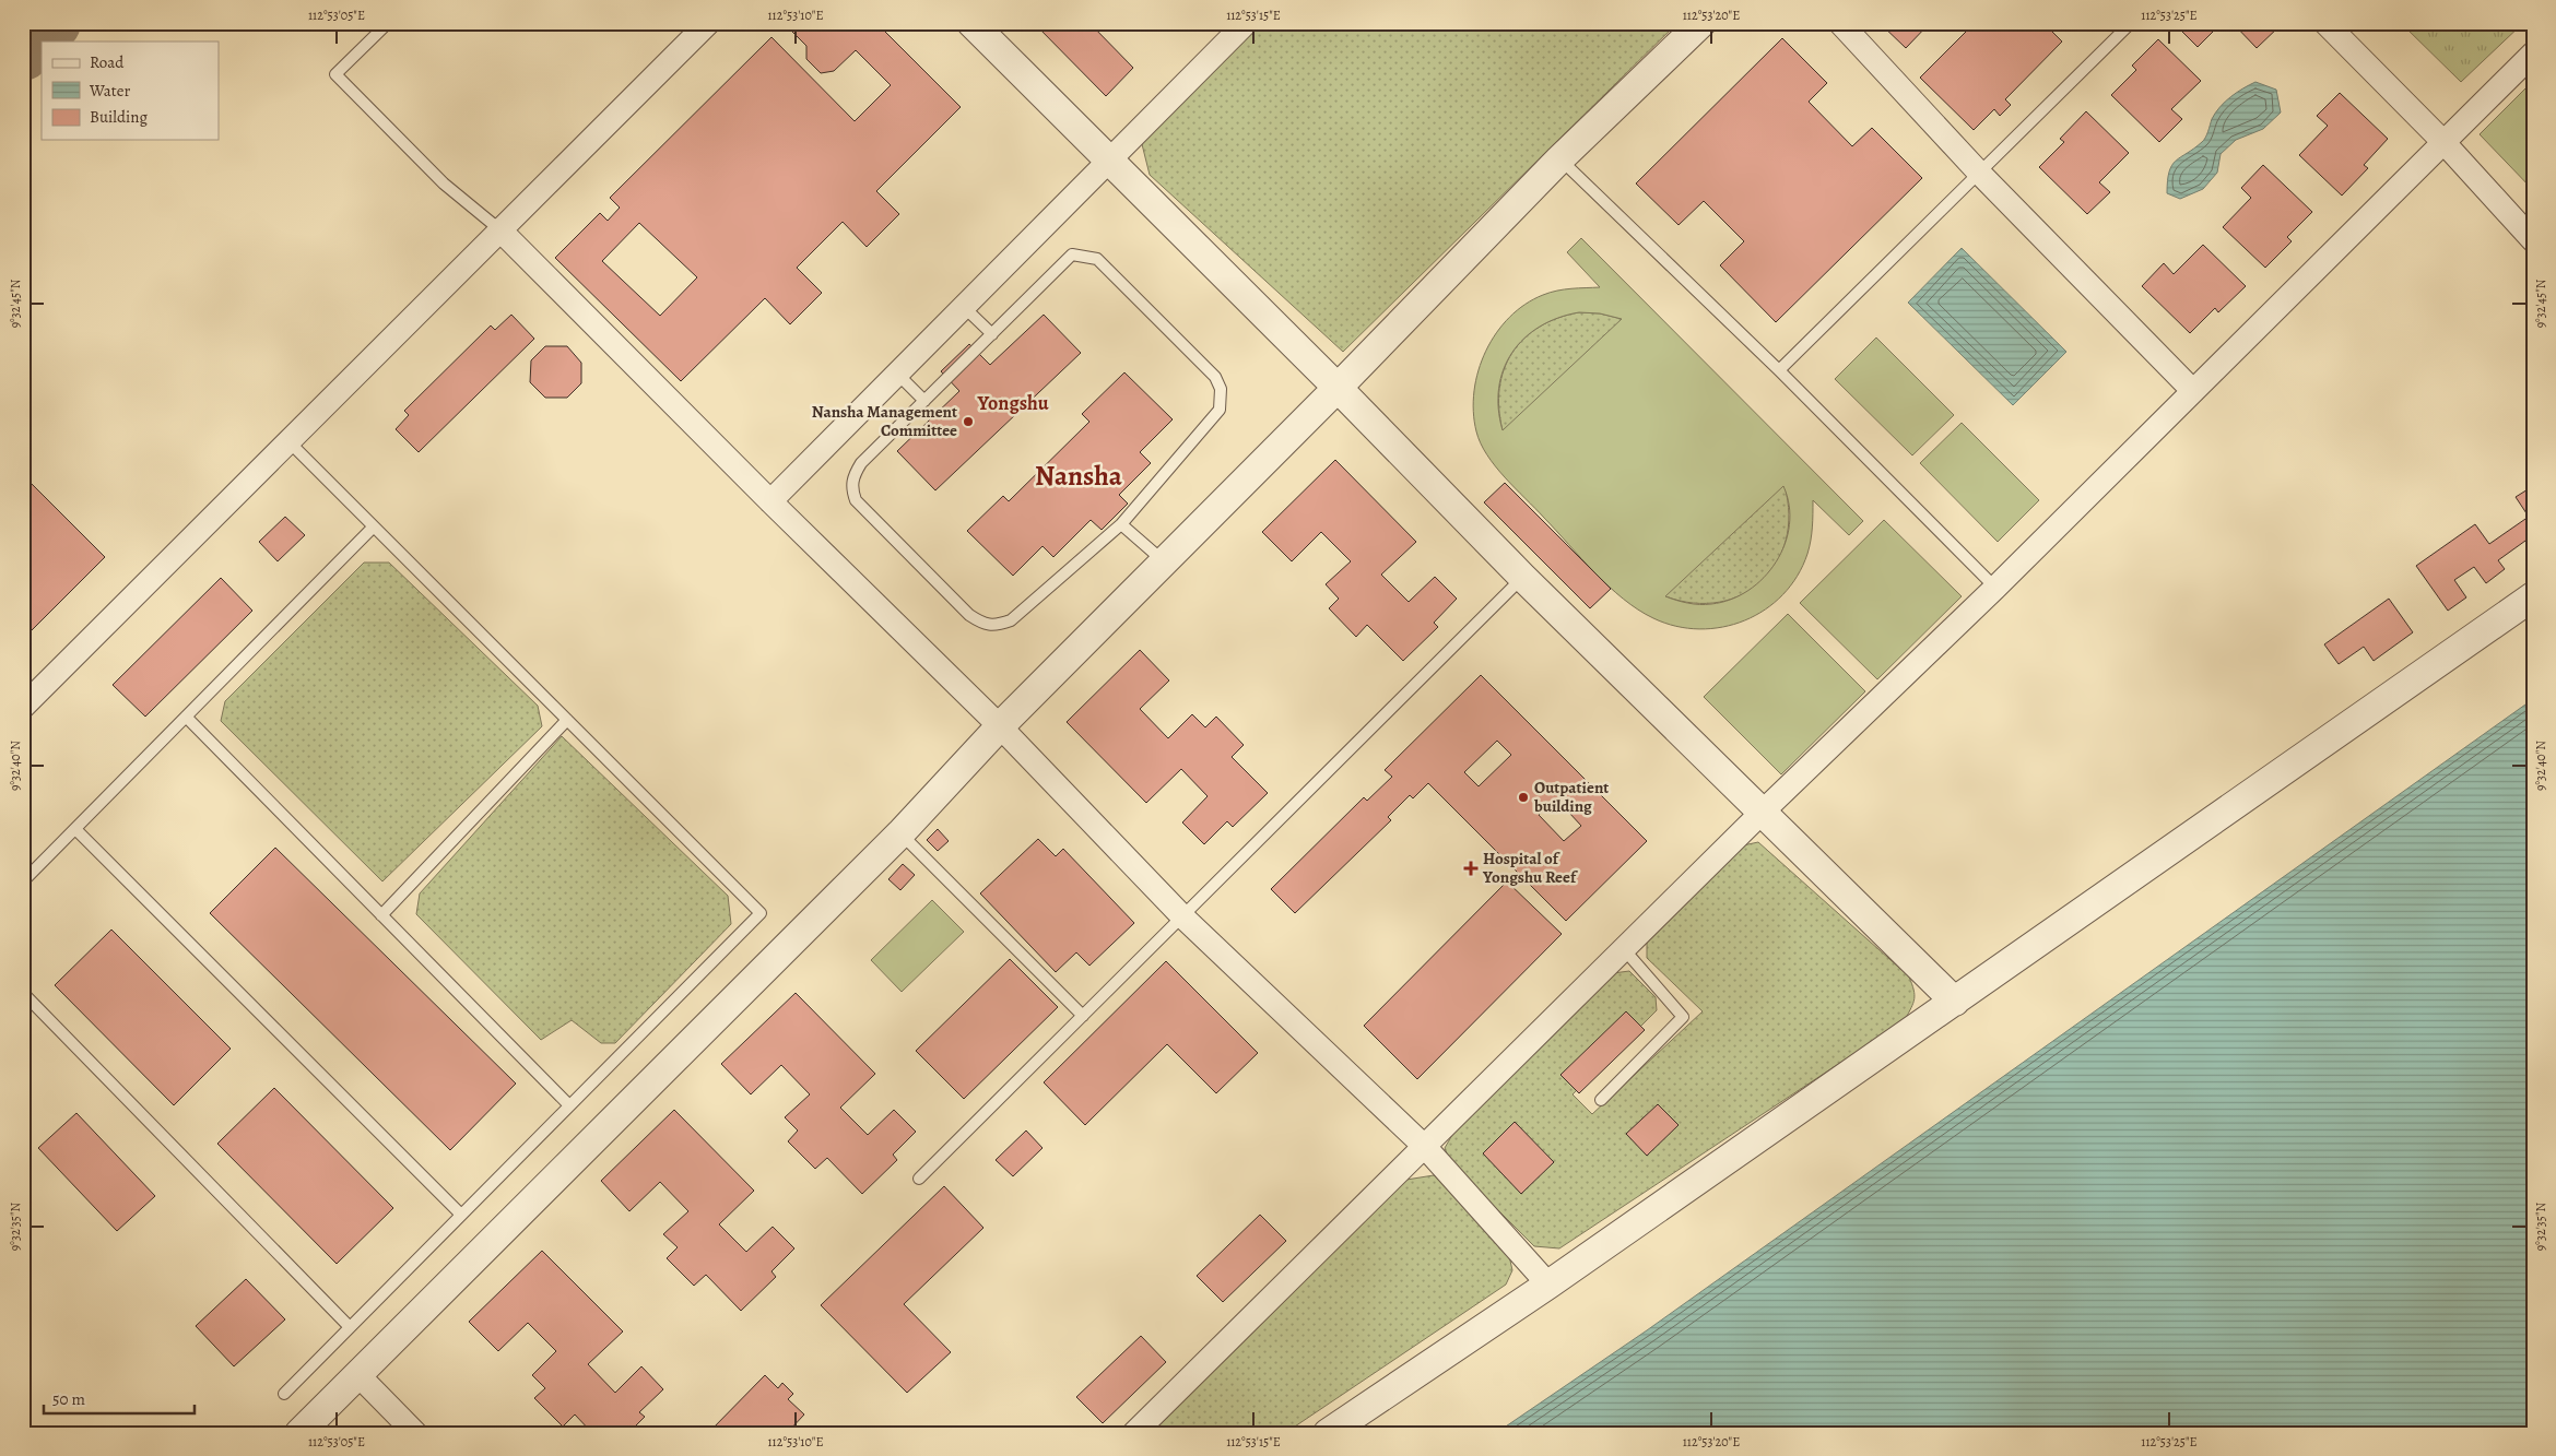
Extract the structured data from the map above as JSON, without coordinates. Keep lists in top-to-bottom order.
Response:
{
  "districts": ["Yongshu", "Nansha"],
  "places": {
    "other": ["Nansha Management Committee", "Outpatient building"],
    "health": ["Hospital of Yongshu Reef"]
  },
  "legend": ["Road", "Water", "Building"],
  "scale_bar": "50 m",
  "coordinates": [
    "112°53'05\"E",
    "112°53'10\"E",
    "112°53'15\"E",
    "112°53'20\"E",
    "112°53'25\"E",
    "9°32'45\"N",
    "9°32'40\"N",
    "9°32'35\"N"
  ]
}
